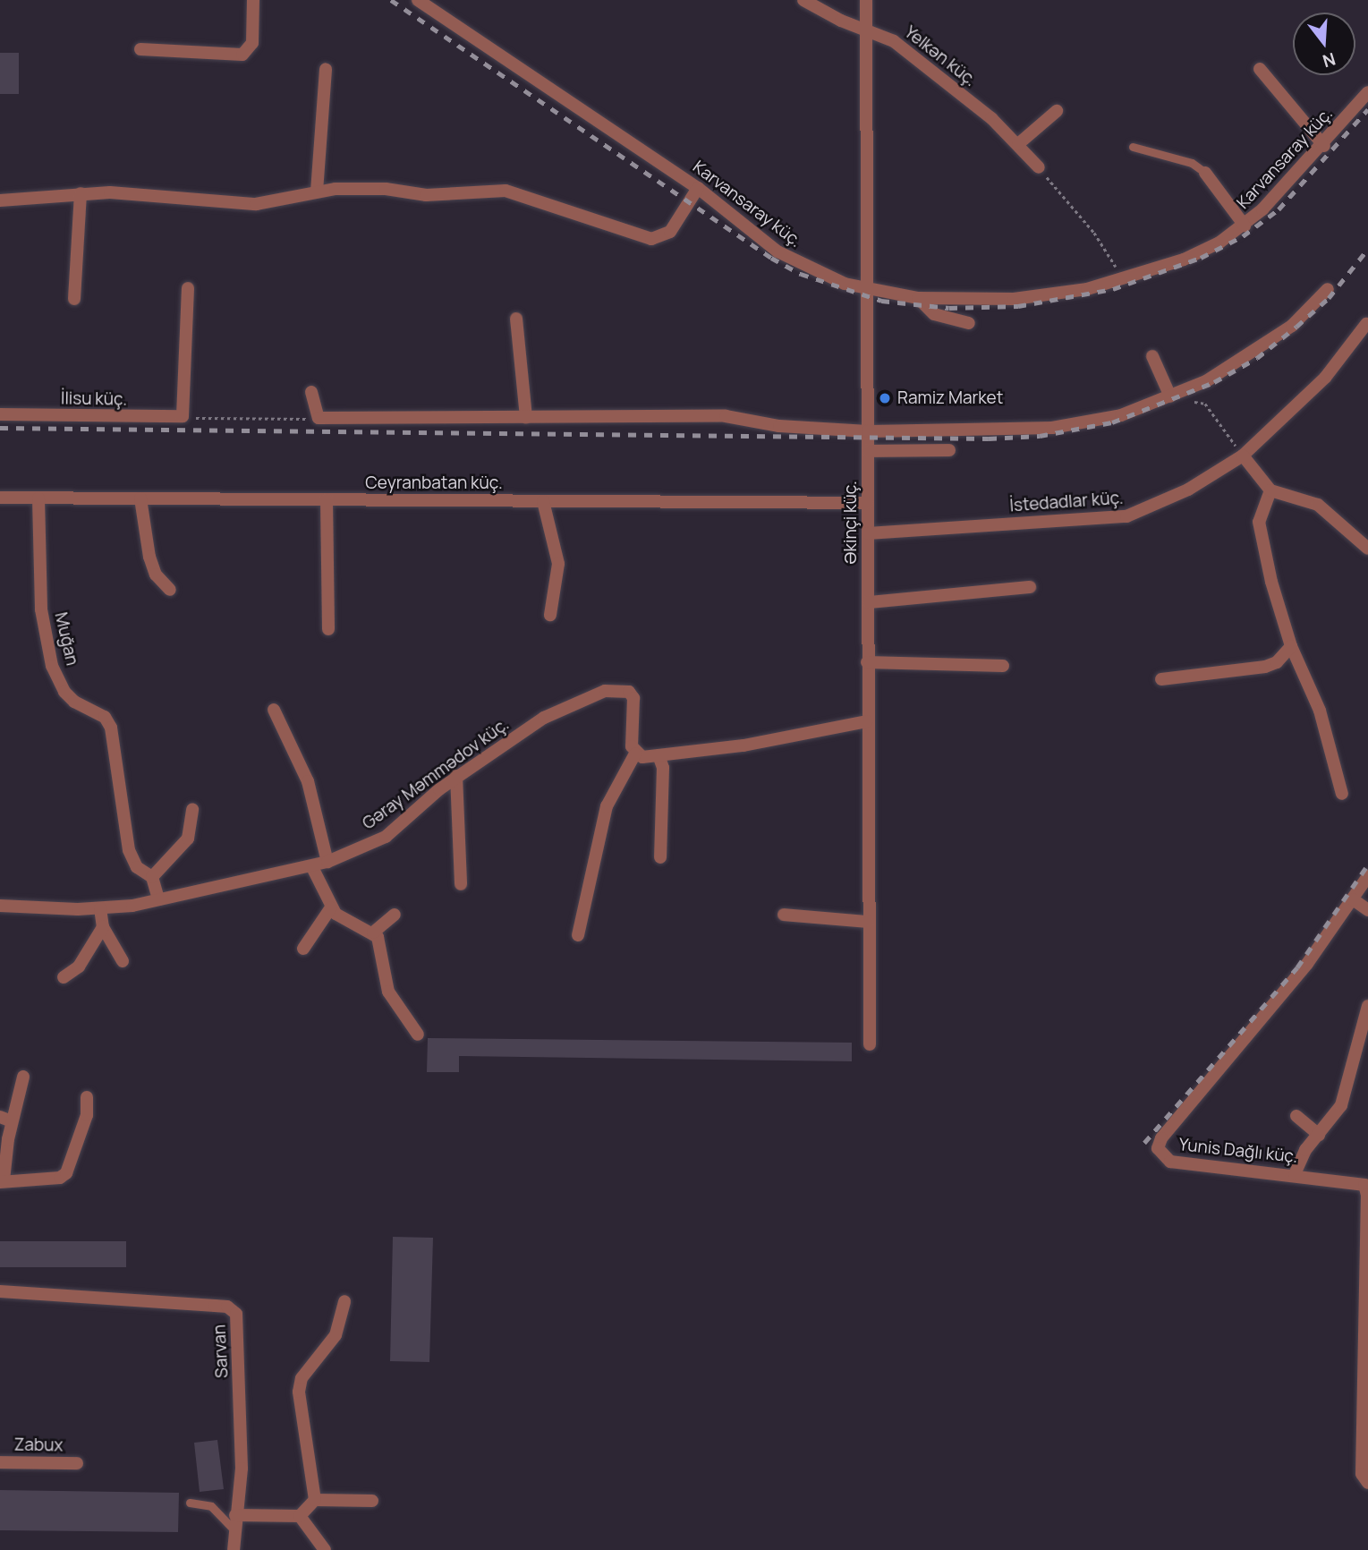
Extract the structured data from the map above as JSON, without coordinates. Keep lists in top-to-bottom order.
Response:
{
  "streets": {
    "street": [
      "Yelkən küç.",
      "Karvansaray küç.",
      "İlisu küç.",
      "Ceyranbatan küç.",
      "İstedadlar küç.",
      "Əkinçi küç.",
      "Muğan",
      "Gəray Məmmədov küç.",
      "Yunis Dağlı küç.",
      "Sarvan",
      "Zabux"
    ]
  },
  "crossings": [
    ["Yelkən küç.", "Əkinçi küç."],
    ["Karvansaray küç.", "Əkinçi küç."],
    ["Ceyranbatan küç.", "Əkinçi küç."],
    ["Ceyranbatan küç.", "Muğan"],
    ["İstedadlar küç.", "Əkinçi küç."],
    ["Muğan", "Gəray Məmmədov küç."]
  ],
  "places": ["Ramiz Market"],
  "north": "bottom"
}
